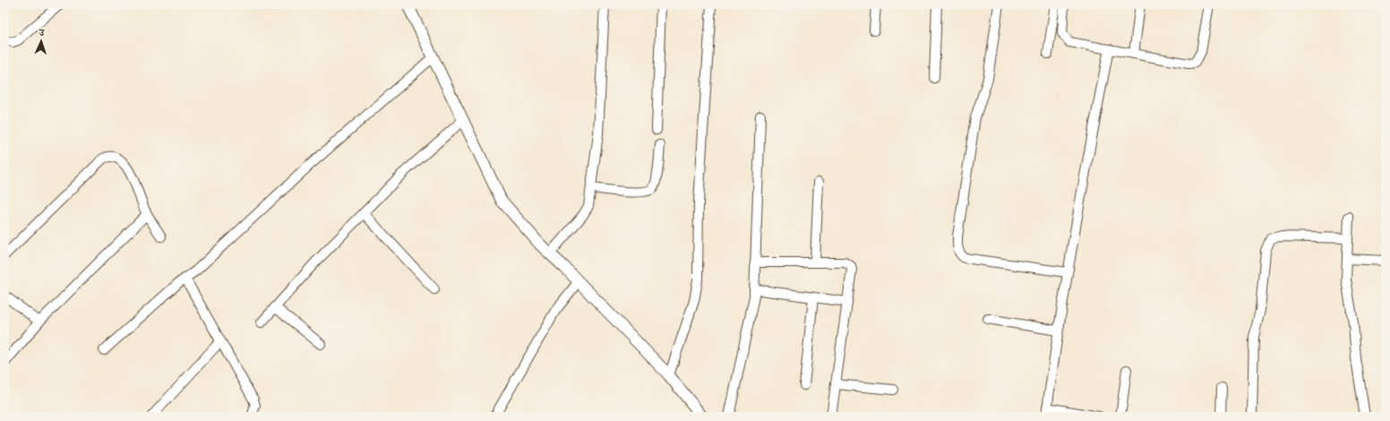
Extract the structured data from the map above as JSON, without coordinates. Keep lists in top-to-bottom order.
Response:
{
  "north": "top"
}
